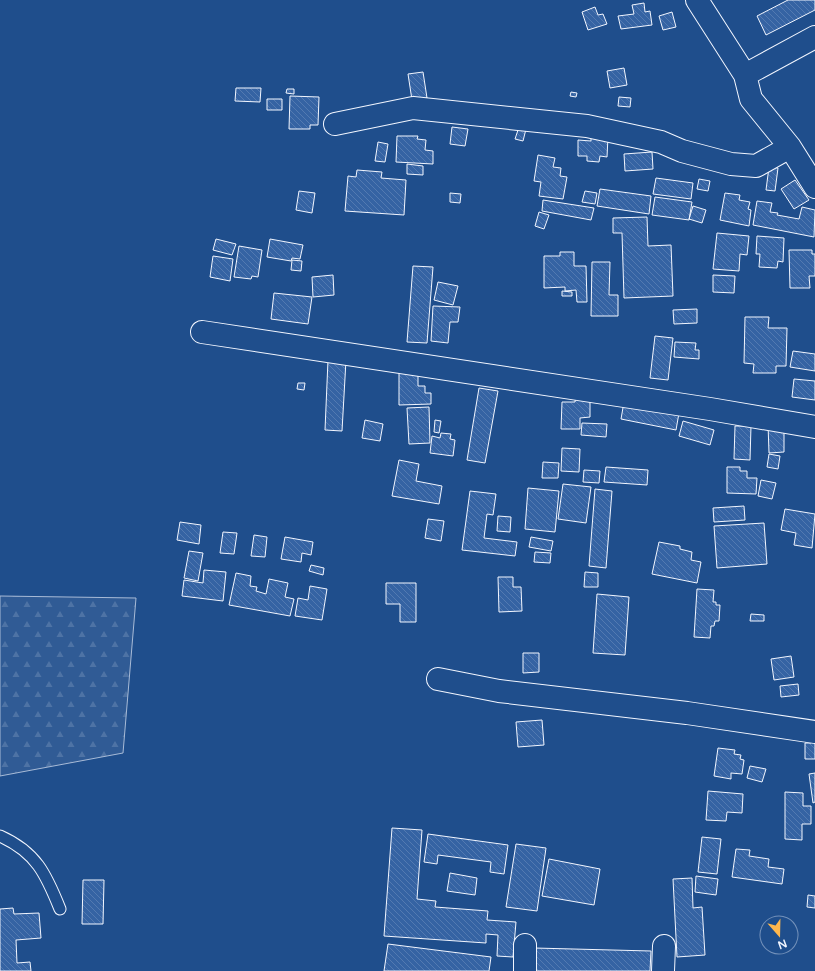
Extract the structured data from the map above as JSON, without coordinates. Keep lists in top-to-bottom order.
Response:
{
  "north": "bottom"
}
